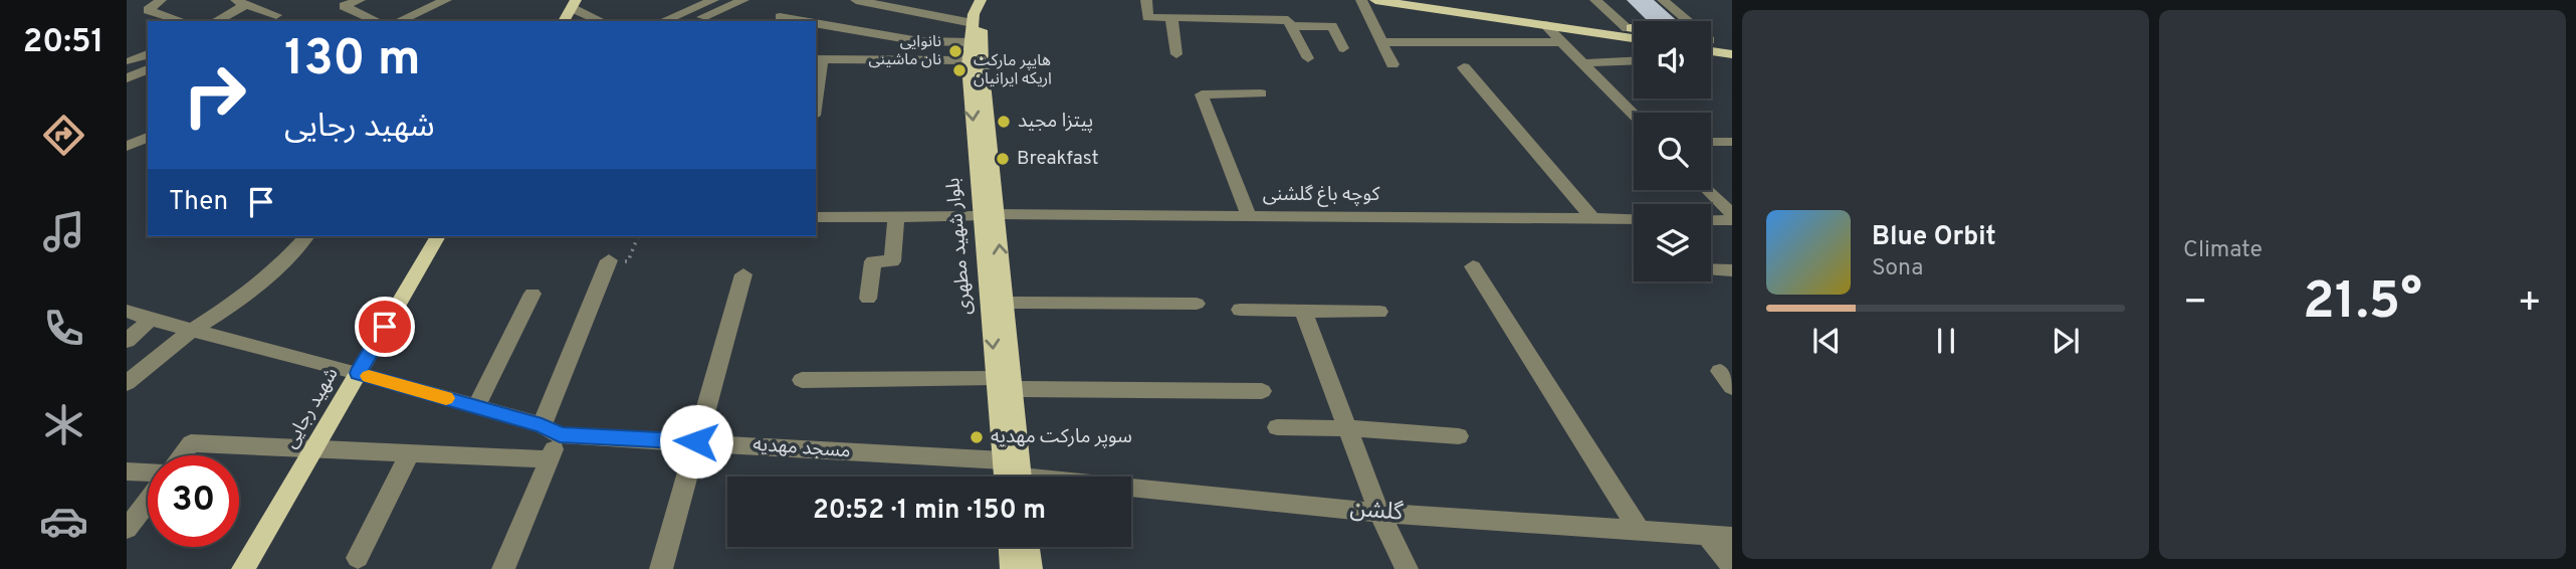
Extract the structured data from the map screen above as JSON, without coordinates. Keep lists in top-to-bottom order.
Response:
{
  "streets": {
    "main road": ["بلوار شهید مطهری", "شهید رجایی"],
    "street": ["کوچه باغ گلشنی", "مسجد مهدیه", "گلشن"]
  },
  "crossings": [
    ["کوچه باغ گلشنی", "بلوار شهید مطهری"],
    ["بلوار شهید مطهری", "مسجد مهدیه"],
    ["شهید رجایی", "مسجد مهدیه"]
  ],
  "places": [
    "نانوایی نان ماشینی",
    "هایپر مارکت اریکه ایرانیان",
    "پیتزا مجید",
    "Breakfast",
    "سوپر مارکت مهدیه"
  ],
  "page": {
    "tabs": "20:51",
    "tile": "Climate",
    "turn": ["130 m", "شهید رجایی"],
    "then": "Then",
    "song": ["Blue Orbit", "Sona"],
    "heat": ["−", "21.5°", "+"],
    "limit": "30",
    "trip": "20:52 · 1 min · 150 m"
  }
}
